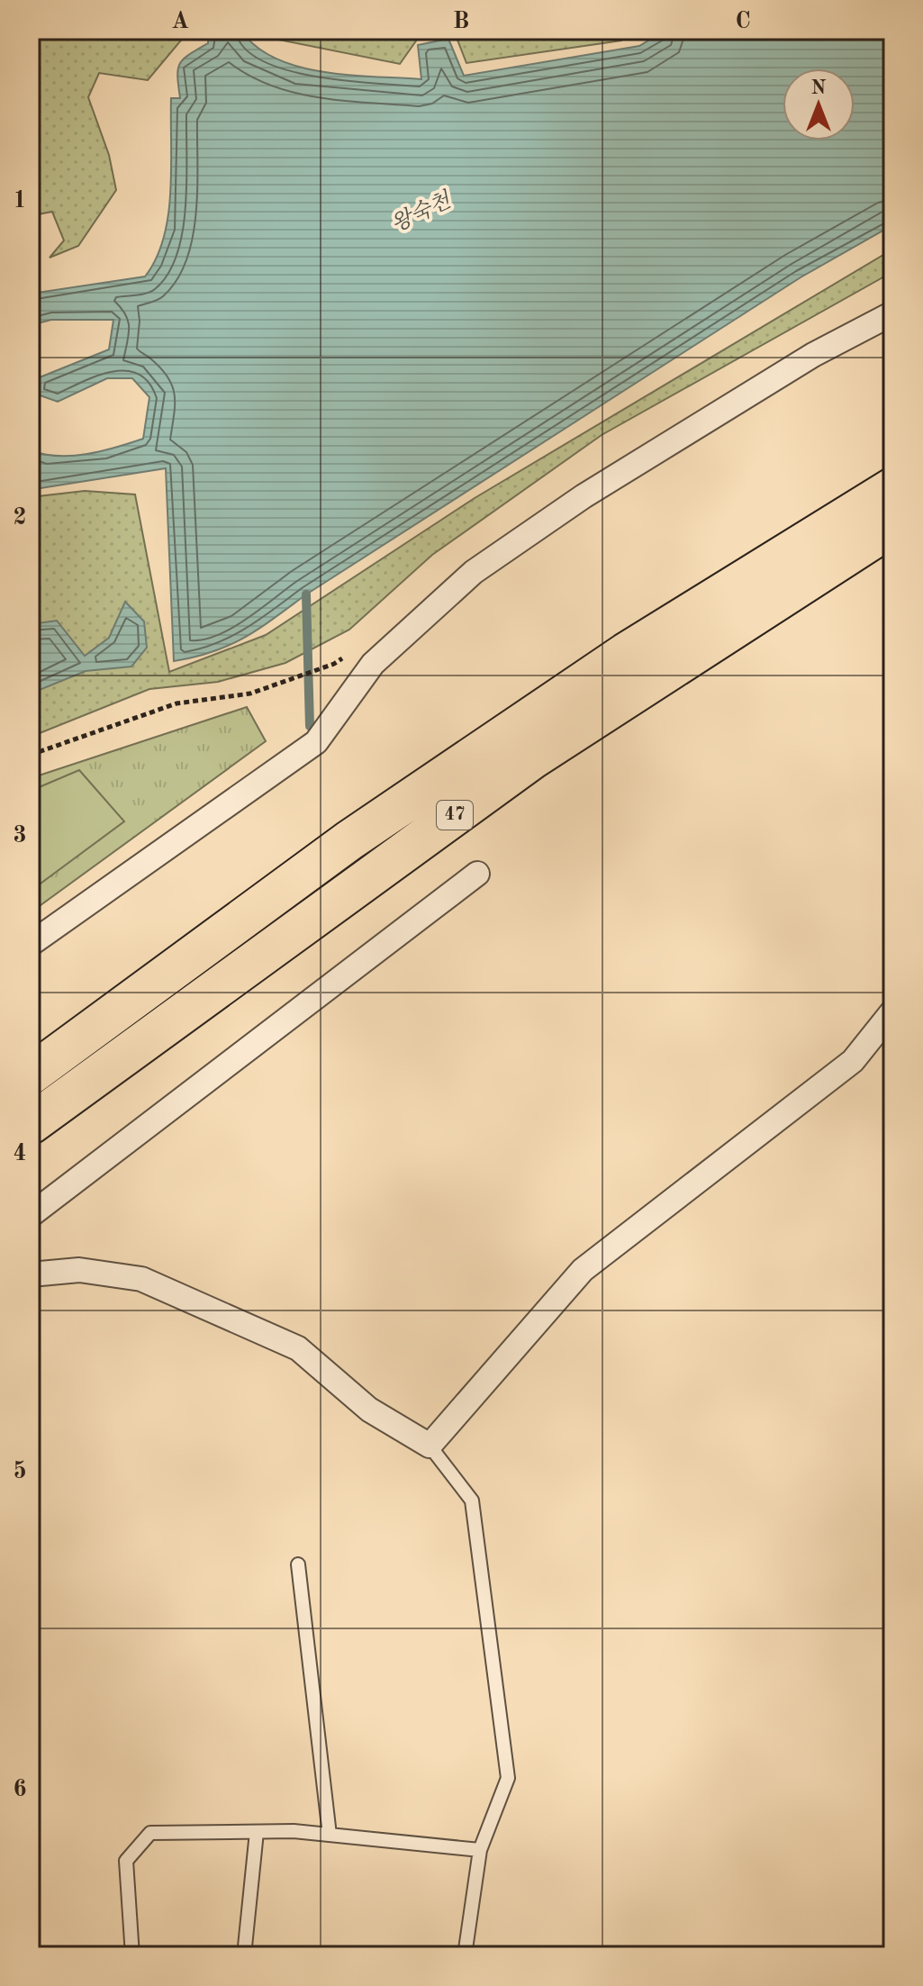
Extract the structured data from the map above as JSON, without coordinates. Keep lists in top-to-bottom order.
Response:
{
  "streets": {
    "highway": ["47"]
  },
  "water": ["왕숙천"],
  "north": "top",
  "grid": {
    "columns": ["A", "B", "C"],
    "rows": [
      "1",
      "2",
      "3",
      "4",
      "5",
      "6"
    ]
  }
}
